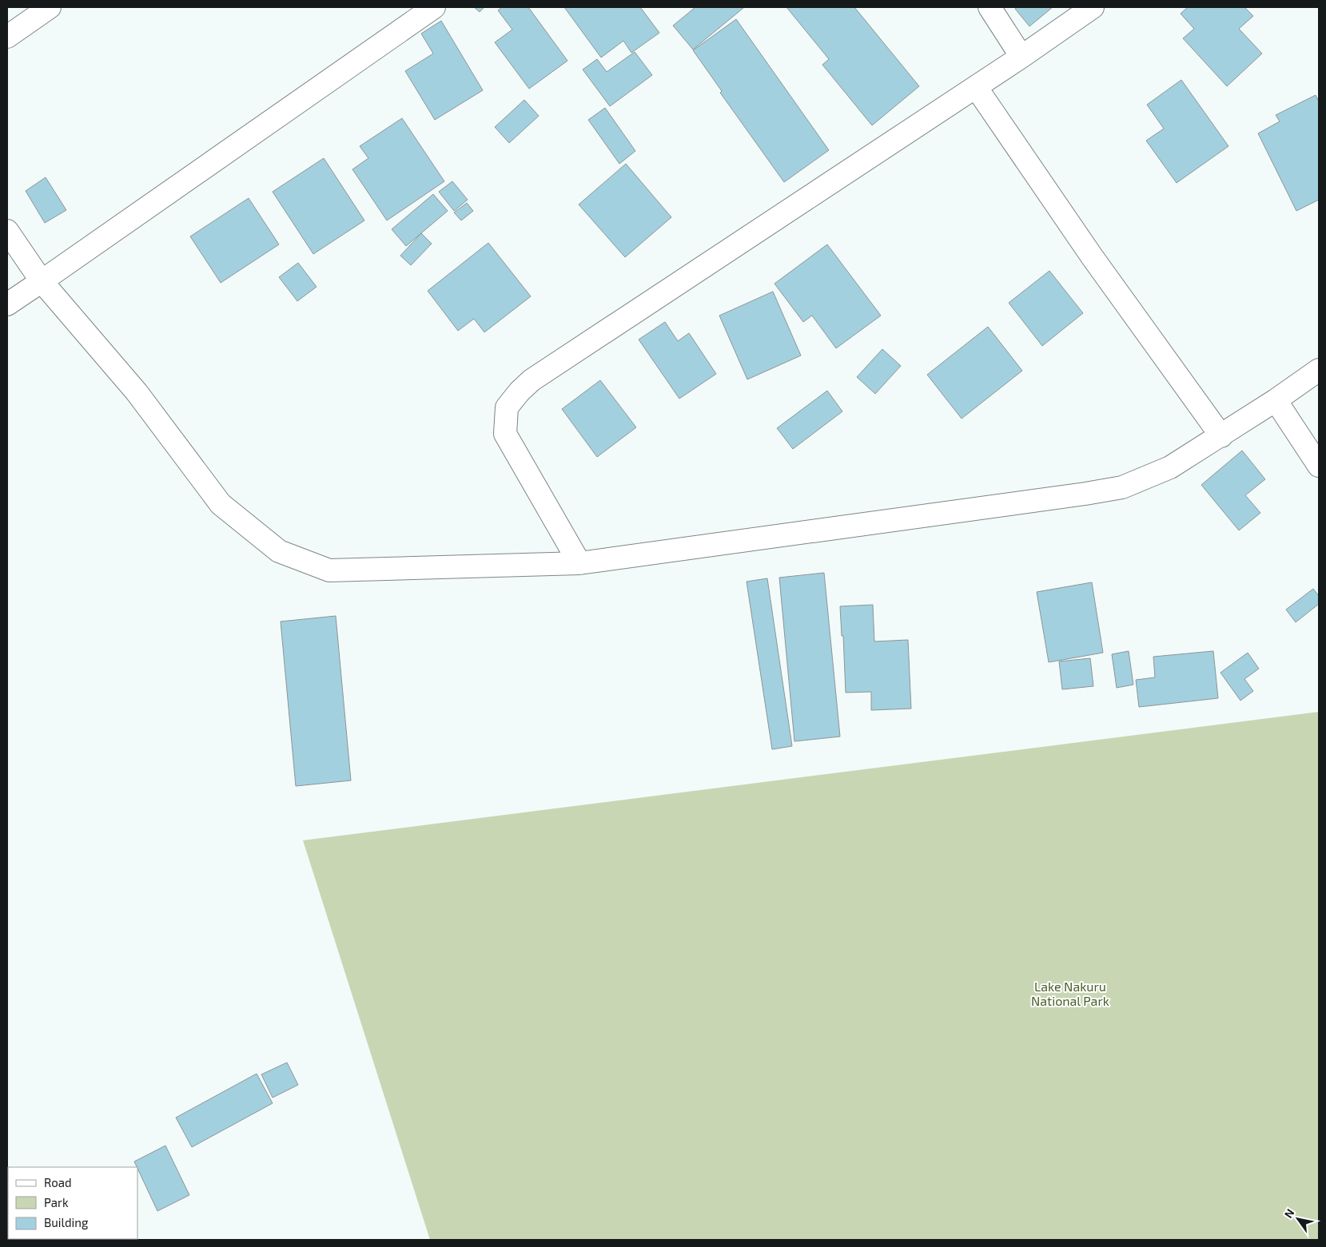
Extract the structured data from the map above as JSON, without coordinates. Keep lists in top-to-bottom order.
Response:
{
  "parks": ["Lake Nakuru National Park"],
  "legend": ["Road", "Park", "Building"],
  "north": "top left"
}
